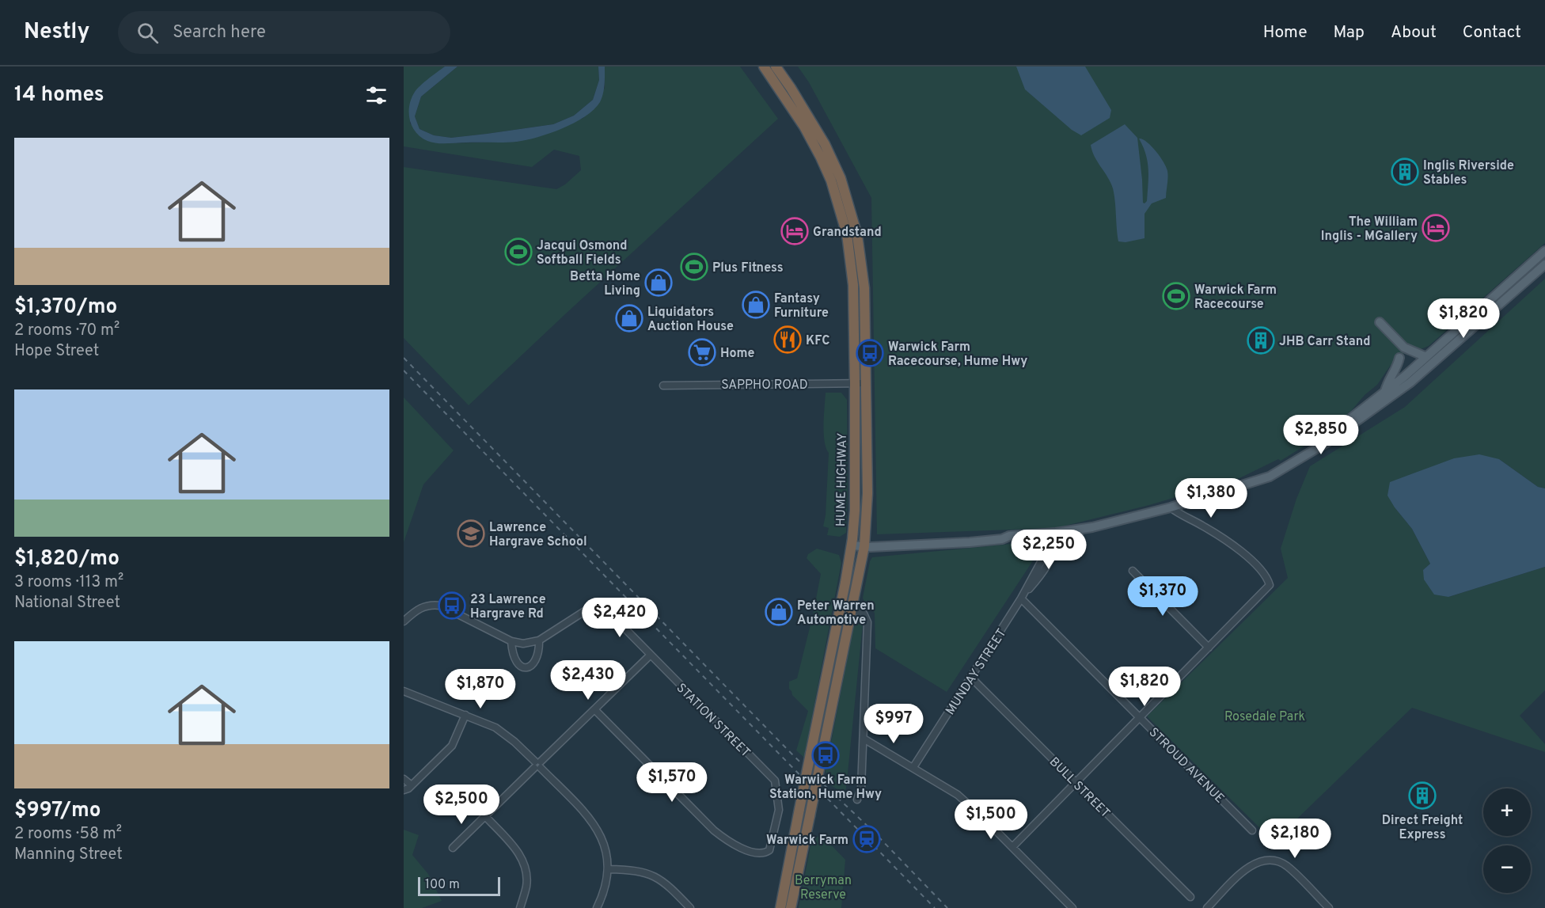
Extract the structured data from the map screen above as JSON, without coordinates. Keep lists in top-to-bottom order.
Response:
{
  "streets": {
    "highway": ["HUME HIGHWAY"],
    "street": [
      "SAPPHO ROAD",
      "MUNDAY STREET",
      "STATION STREET",
      "STROUD AVENUE",
      "BULL STREET"
    ]
  },
  "crossings": [
    ["SAPPHO ROAD", "HUME HIGHWAY"],
    ["MUNDAY STREET", "STROUD AVENUE"],
    ["MUNDAY STREET", "BULL STREET"]
  ],
  "parks": ["Rosedale Park", "Berryman Reserve"],
  "places": {
    "building": ["Inglis Riverside Stables", "JHB Carr Stand", "Direct Freight Express"],
    "hotel": ["The William Inglis - MGallery", "Grandstand"],
    "sports": ["Jacqui Osmond Softball Fields", "Plus Fitness", "Warwick Farm Racecourse"],
    "shop": [
      "Betta Home Living",
      "Fantasy Furniture",
      "Liquidators Auction House",
      "Peter Warren Automotive"
    ],
    "restaurant": ["KFC"],
    "supermarket": ["Home"],
    "bus stop": ["Warwick Farm Racecourse, Hume Hwy", "23 Lawrence Hargrave Rd", "Warwick Farm Station, Hume Hwy"],
    "school or university": ["Lawrence Hargrave School"],
    "station": ["Warwick Farm"]
  },
  "scale_bar": "100 m",
  "page": {
    "header": "Nestly",
    "search": "Search here",
    "nav": [
      "Home",
      "Map",
      "About",
      "Contact"
    ],
    "heading": "14 homes",
    "list": [
      {
        "name": "$1,370/mo",
        "note": "2 rooms · 70 m² · Hope Street"
      },
      {
        "name": "$1,820/mo",
        "note": "3 rooms · 113 m² · National Street"
      },
      {
        "name": "$997/mo",
        "note": "2 rooms · 58 m² · Manning Street"
      }
    ],
    "price": [
      "$1,820",
      "$2,850",
      "$1,380",
      "$2,250",
      "$1,370",
      "$2,420",
      "$2,430",
      "$1,820",
      "$1,870",
      "$997",
      "$1,570",
      "$2,500",
      "$1,500",
      "$2,180"
    ],
    "map_buttons": ["+", "−"],
    "scale": "100 m"
  }
}
